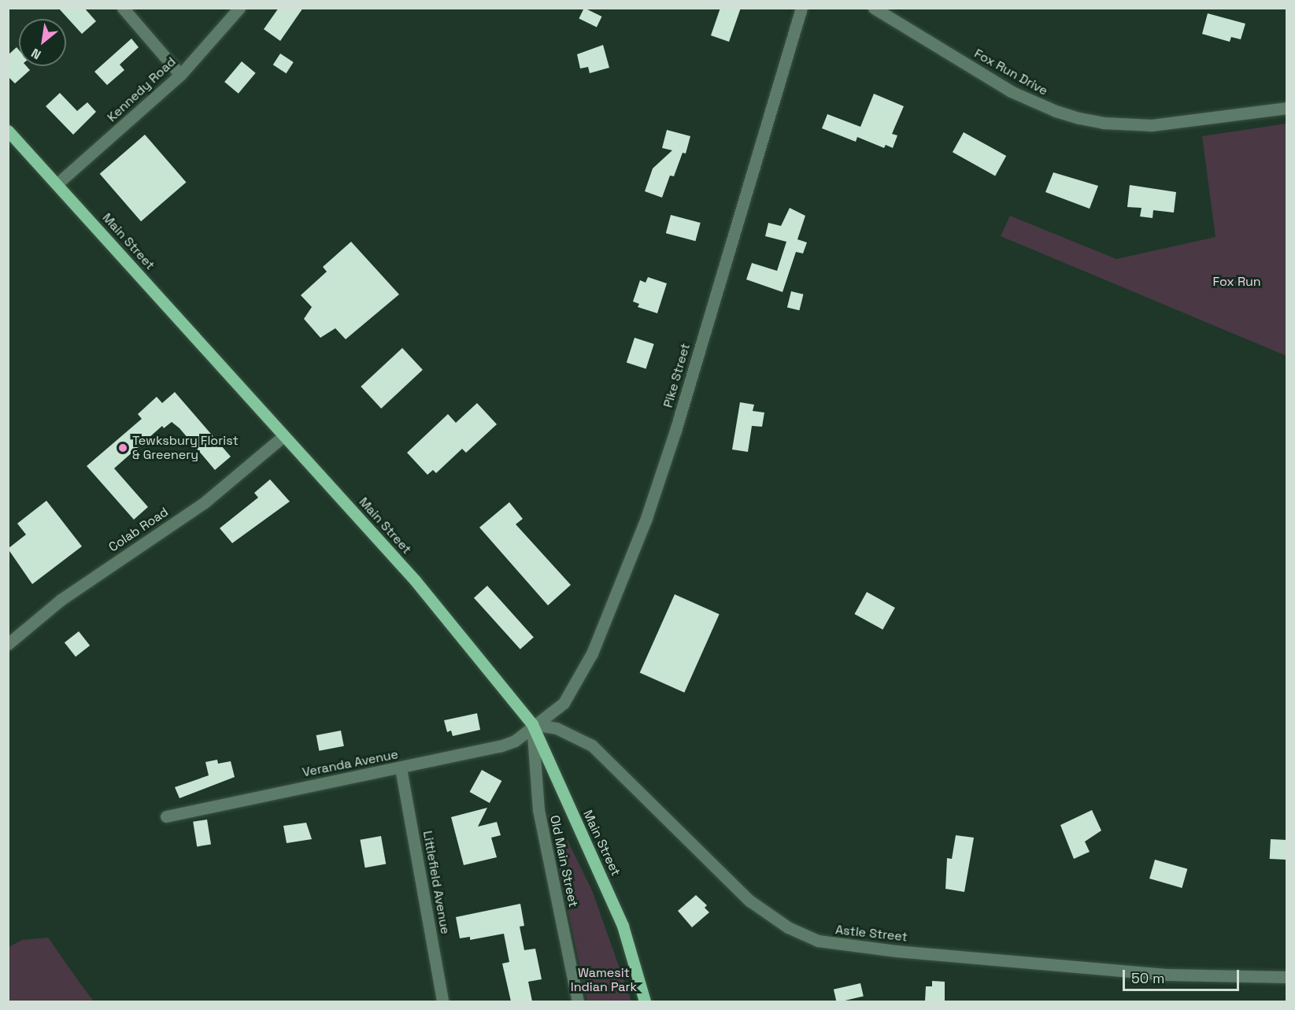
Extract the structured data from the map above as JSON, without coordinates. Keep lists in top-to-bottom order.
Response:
{
  "streets": {
    "main road": ["Main Street"],
    "street": [
      "Fox Run Drive",
      "Kennedy Road",
      "Pike Street",
      "Colab Road",
      "Veranda Avenue",
      "Old Main Street",
      "Littlefield Avenue",
      "Astle Street"
    ]
  },
  "crossings": [
    ["Kennedy Road", "Main Street"],
    ["Main Street", "Pike Street"],
    ["Main Street", "Colab Road"],
    ["Main Street", "Veranda Avenue"],
    ["Main Street", "Old Main Street"],
    ["Main Street", "Astle Street"],
    ["Pike Street", "Veranda Avenue"],
    ["Pike Street", "Old Main Street"],
    ["Pike Street", "Astle Street"],
    ["Veranda Avenue", "Old Main Street"],
    ["Veranda Avenue", "Littlefield Avenue"],
    ["Veranda Avenue", "Astle Street"],
    ["Old Main Street", "Astle Street"]
  ],
  "parks": ["Fox Run", "Wamesit Indian Park"],
  "places": ["Tewksbury Florist & Greenery"],
  "scale_bar": "50 m",
  "north": "bottom left"
}
